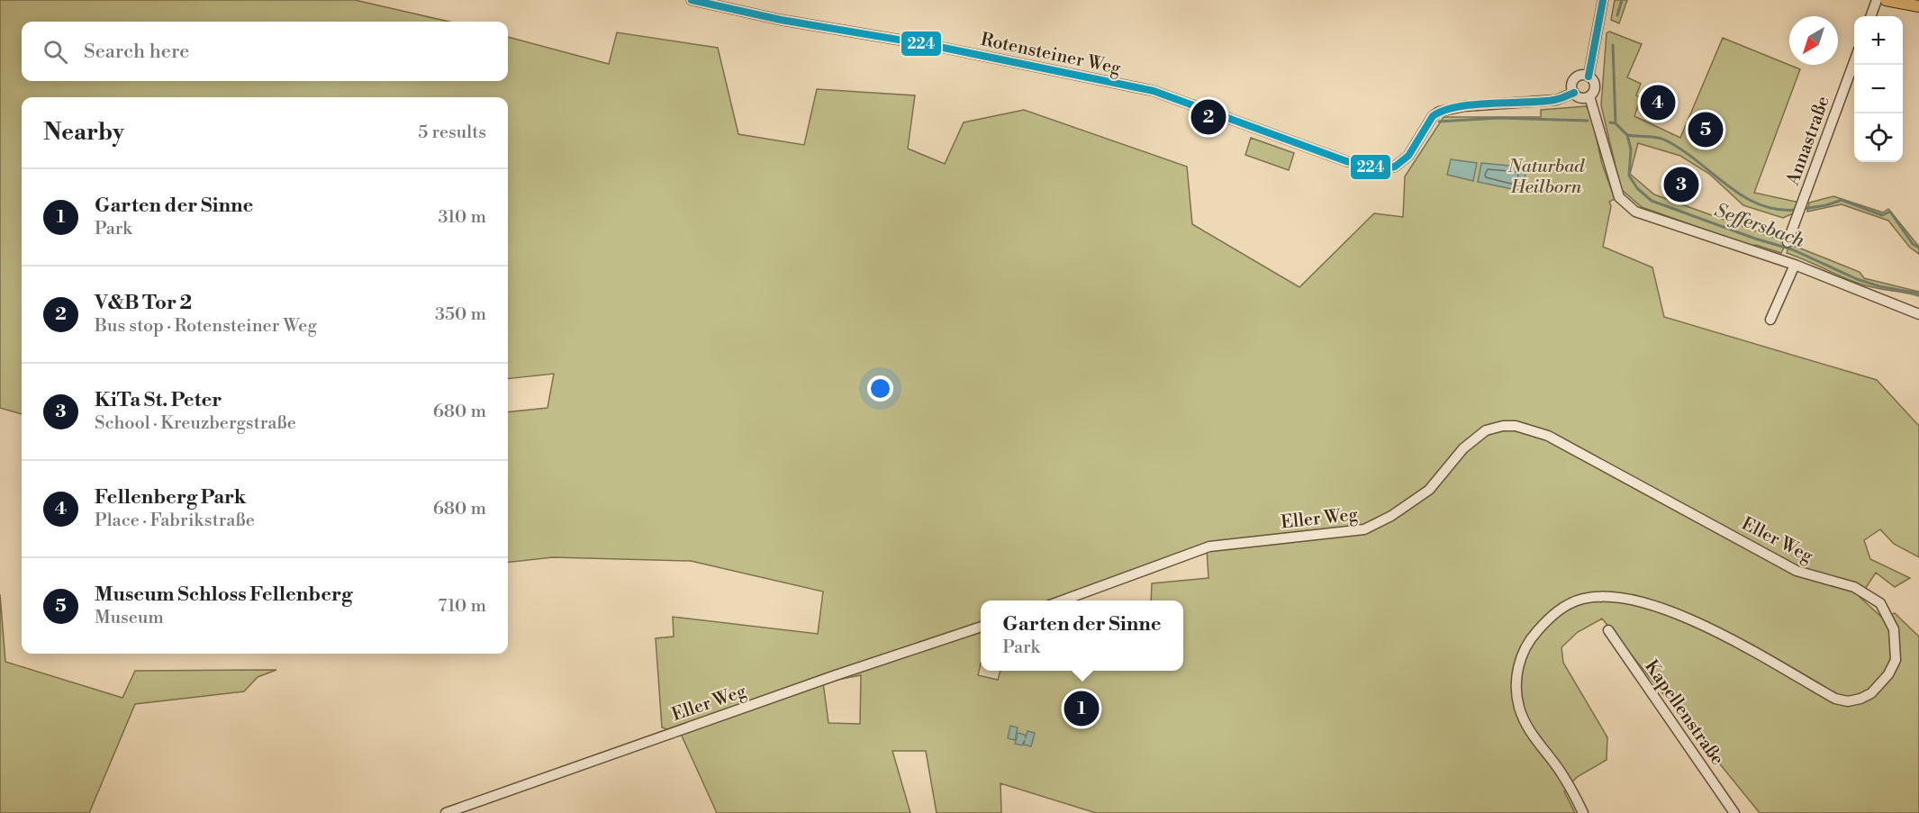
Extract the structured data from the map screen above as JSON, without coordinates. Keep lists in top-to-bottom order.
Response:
{
  "streets": {
    "street": [
      "Rotensteiner Weg",
      "Annastraße",
      "Eller Weg",
      "Kapellenstraße"
    ]
  },
  "water": ["Seffersbach"],
  "parks": ["Naturbad Heilborn"],
  "lines": ["transit line 224"],
  "north": "bottom left",
  "page": {
    "map_buttons": ["+", "−"],
    "search": "Search here",
    "pins": [
      "4",
      "2",
      "5",
      "3",
      "1"
    ],
    "heading": ["Nearby", "5 results"],
    "list": [
      {
        "mark": "1",
        "name": "Garten der Sinne",
        "note": "Park",
        "value": "310 m"
      },
      {
        "mark": "2",
        "name": "V&B Tor 2",
        "note": "Bus stop · Rotensteiner Weg",
        "value": "350 m"
      },
      {
        "mark": "3",
        "name": "KiTa St. Peter",
        "note": "School · Kreuzbergstraße",
        "value": "680 m"
      },
      {
        "mark": "4",
        "name": "Fellenberg Park",
        "note": "Place · Fabrikstraße",
        "value": "680 m"
      },
      {
        "mark": "5",
        "name": "Museum Schloss Fellenberg",
        "note": "Museum",
        "value": "710 m"
      }
    ],
    "popup": ["Garten der Sinne", "Park"]
  }
}
